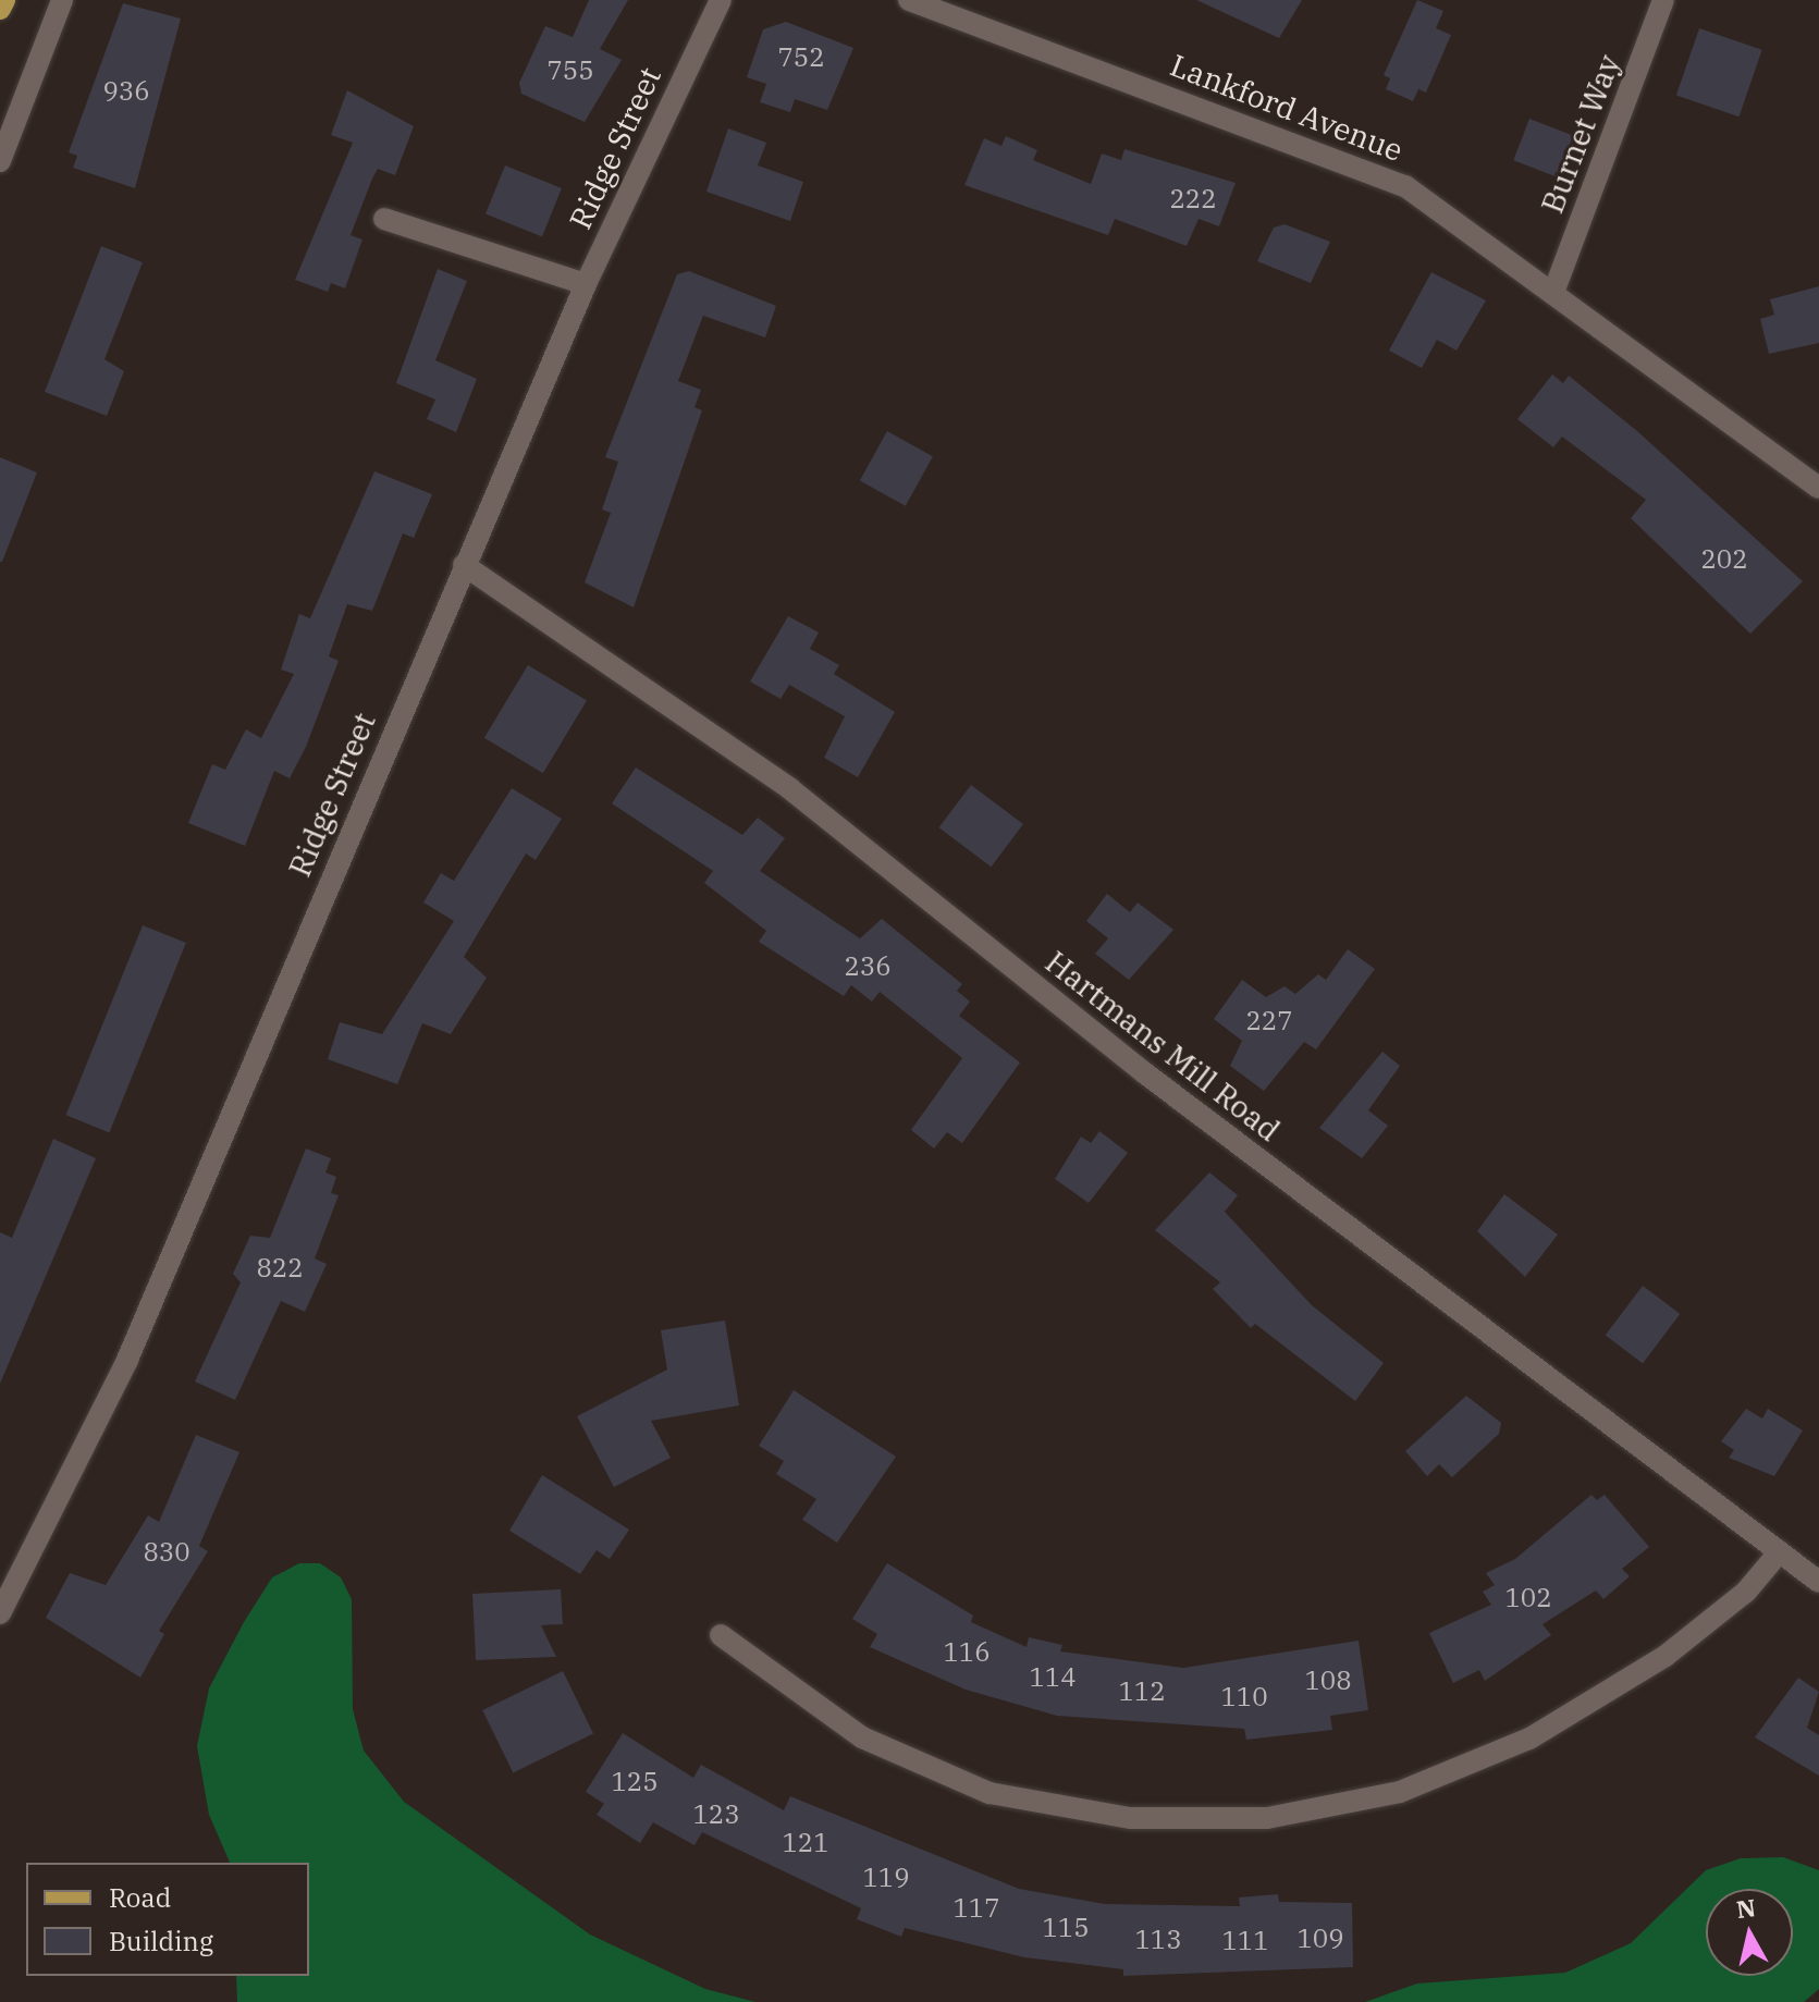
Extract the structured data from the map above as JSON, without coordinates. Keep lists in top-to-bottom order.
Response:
{
  "streets": {
    "street": [
      "Lankford Avenue",
      "Burnet Way",
      "Ridge Street",
      "Hartmans Mill Road"
    ]
  },
  "crossings": [
    ["Lankford Avenue", "Burnet Way"],
    ["Ridge Street", "Hartmans Mill Road"]
  ],
  "house_numbers": [
    "752",
    "755",
    "936",
    "222",
    "202",
    "236",
    "227",
    "822",
    "830",
    "102",
    "116",
    "114",
    "108",
    "112",
    "110",
    "125",
    "123",
    "121",
    "119",
    "117",
    "115",
    "109",
    "113",
    "111"
  ],
  "legend": ["Road", "Building"],
  "north": "top"
}
